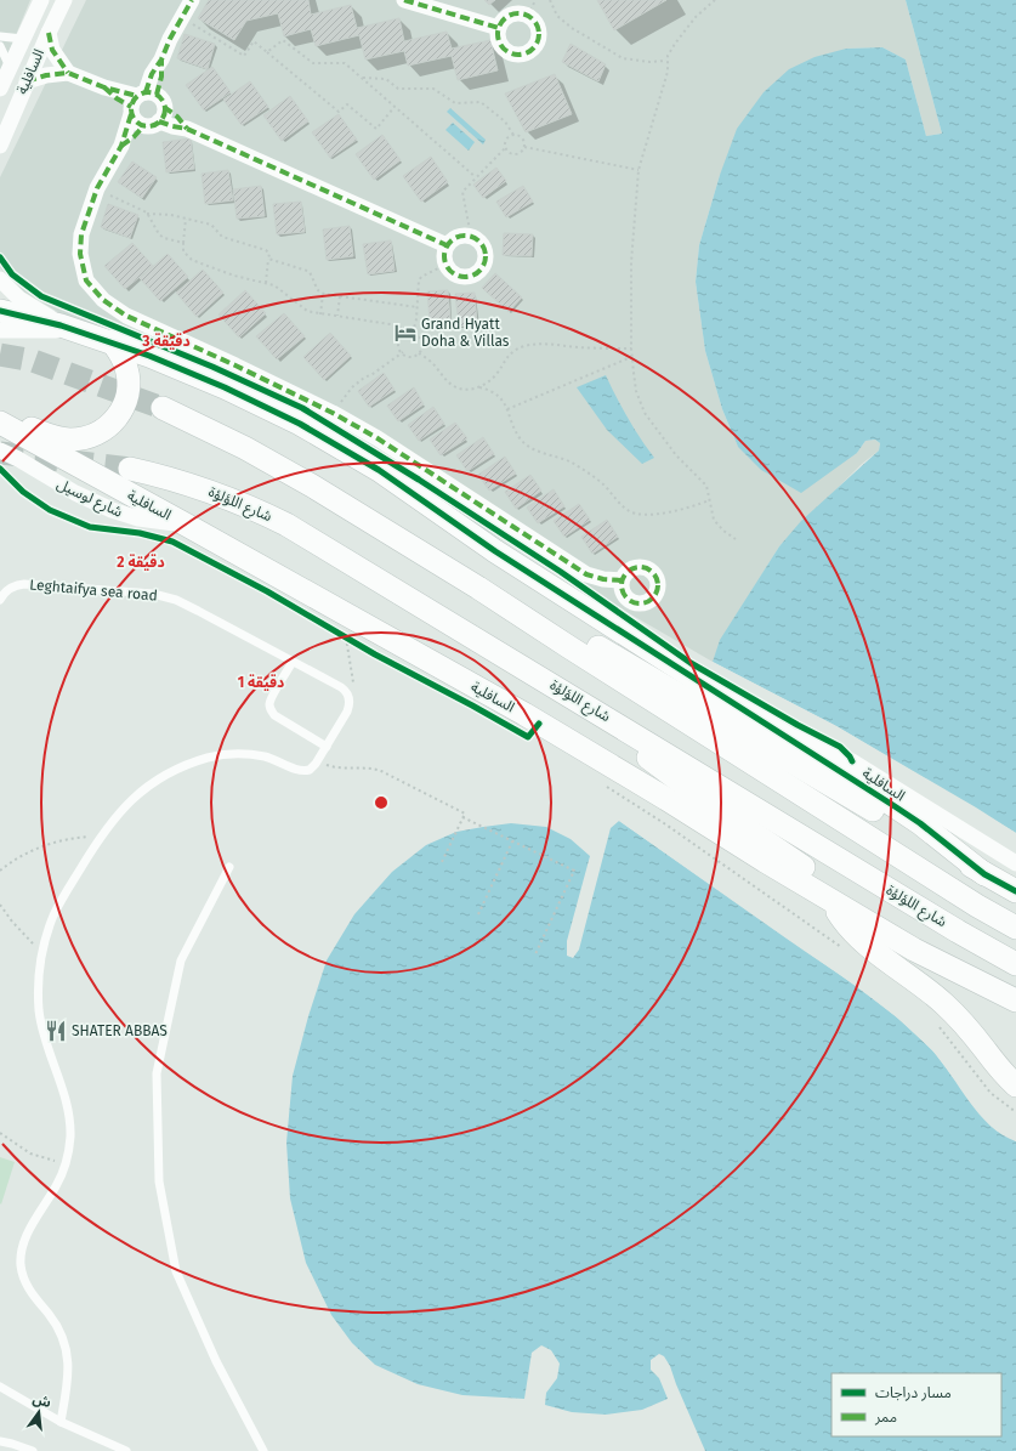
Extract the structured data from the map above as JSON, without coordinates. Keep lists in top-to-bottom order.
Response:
{
  "streets": {
    "main road": ["السافلية", "شارع اللؤلؤة"],
    "street": ["شارع لوسيل"],
    "lane": ["Leghtaifya sea road"]
  },
  "crossings": [
    ["السافلية", "شارع لوسيل"]
  ],
  "places": {
    "hotel": ["Grand Hyatt Doha & Villas"],
    "restaurant": ["SHATER ABBAS"]
  },
  "legend": ["مسار دراجات", "ممر"],
  "north": "top",
  "rings": ["3 دقيقة", "2 دقيقة", "1 دقيقة"]
}
